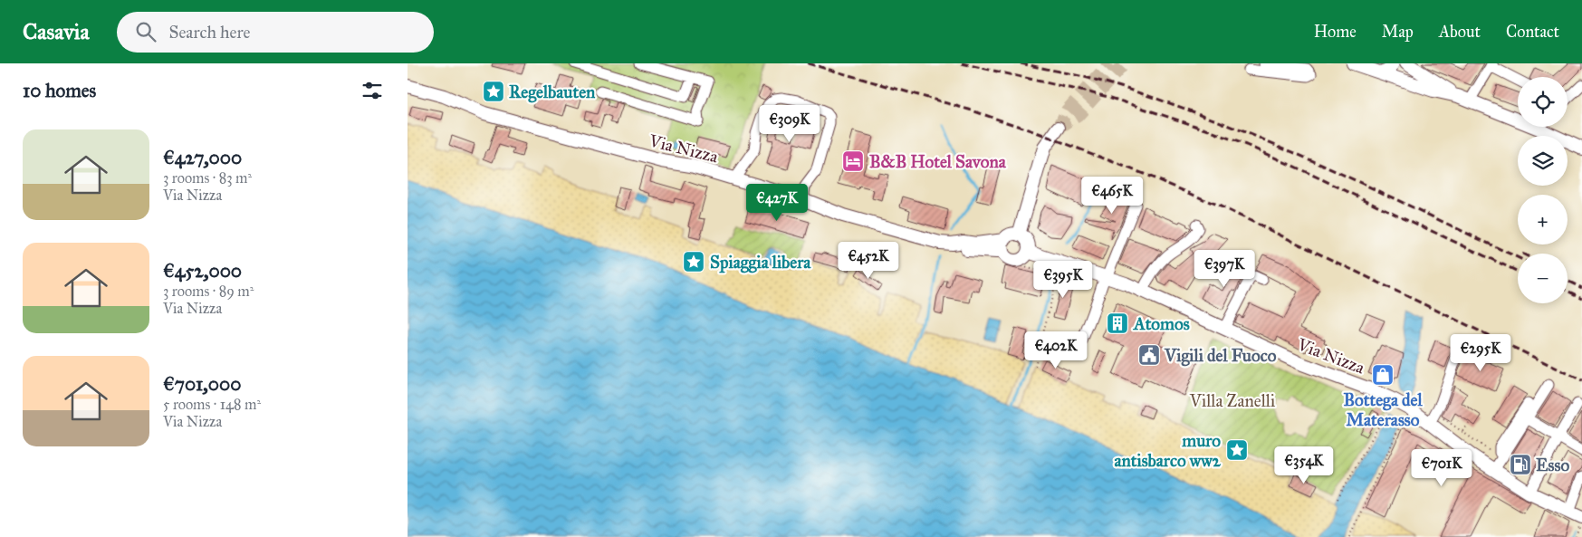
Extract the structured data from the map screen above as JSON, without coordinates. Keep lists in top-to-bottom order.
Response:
{
  "streets": {
    "main road": ["Via Nizza"]
  },
  "parks": ["Villa Zanelli"],
  "places": {
    "place": ["Regelbauten", "Spiaggia libera", "muro antisbarco ww2"],
    "hotel": ["B&B Hotel Savona"],
    "building": ["Atomos"],
    "public building": ["Vigili del Fuoco"],
    "shop": ["Bottega del Materasso"],
    "fuel station": ["Esso"]
  },
  "page": {
    "header": "Casavia",
    "search": "Search here",
    "nav": [
      "Home",
      "Map",
      "About",
      "Contact"
    ],
    "heading": "10 homes",
    "map_buttons": ["+", "−"],
    "price": [
      "€309K",
      "€465K",
      "€427K",
      "€452K",
      "€397K",
      "€395K",
      "€402K",
      "€295K",
      "€354K",
      "€701K"
    ],
    "list": [
      {
        "name": "€427,000",
        "note": "3 rooms · 83 m² · Via Nizza"
      },
      {
        "name": "€452,000",
        "note": "3 rooms · 89 m² · Via Nizza"
      },
      {
        "name": "€701,000",
        "note": "5 rooms · 148 m² · Via Nizza"
      }
    ]
  }
}
